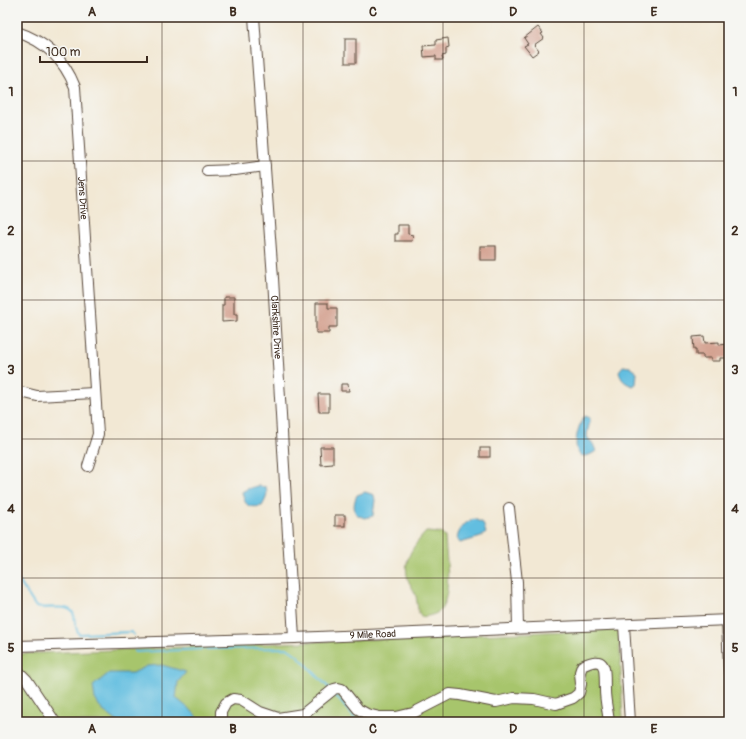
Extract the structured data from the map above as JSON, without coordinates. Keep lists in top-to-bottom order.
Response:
{
  "streets": {
    "street": ["Jens Drive", "Clarkshire Drive", "9 Mile Road"]
  },
  "crossings": [
    ["Clarkshire Drive", "9 Mile Road"]
  ],
  "scale_bar": "100 m",
  "grid": {
    "columns": [
      "A",
      "B",
      "C",
      "D",
      "E"
    ],
    "rows": [
      "1",
      "2",
      "3",
      "4",
      "5"
    ]
  }
}
